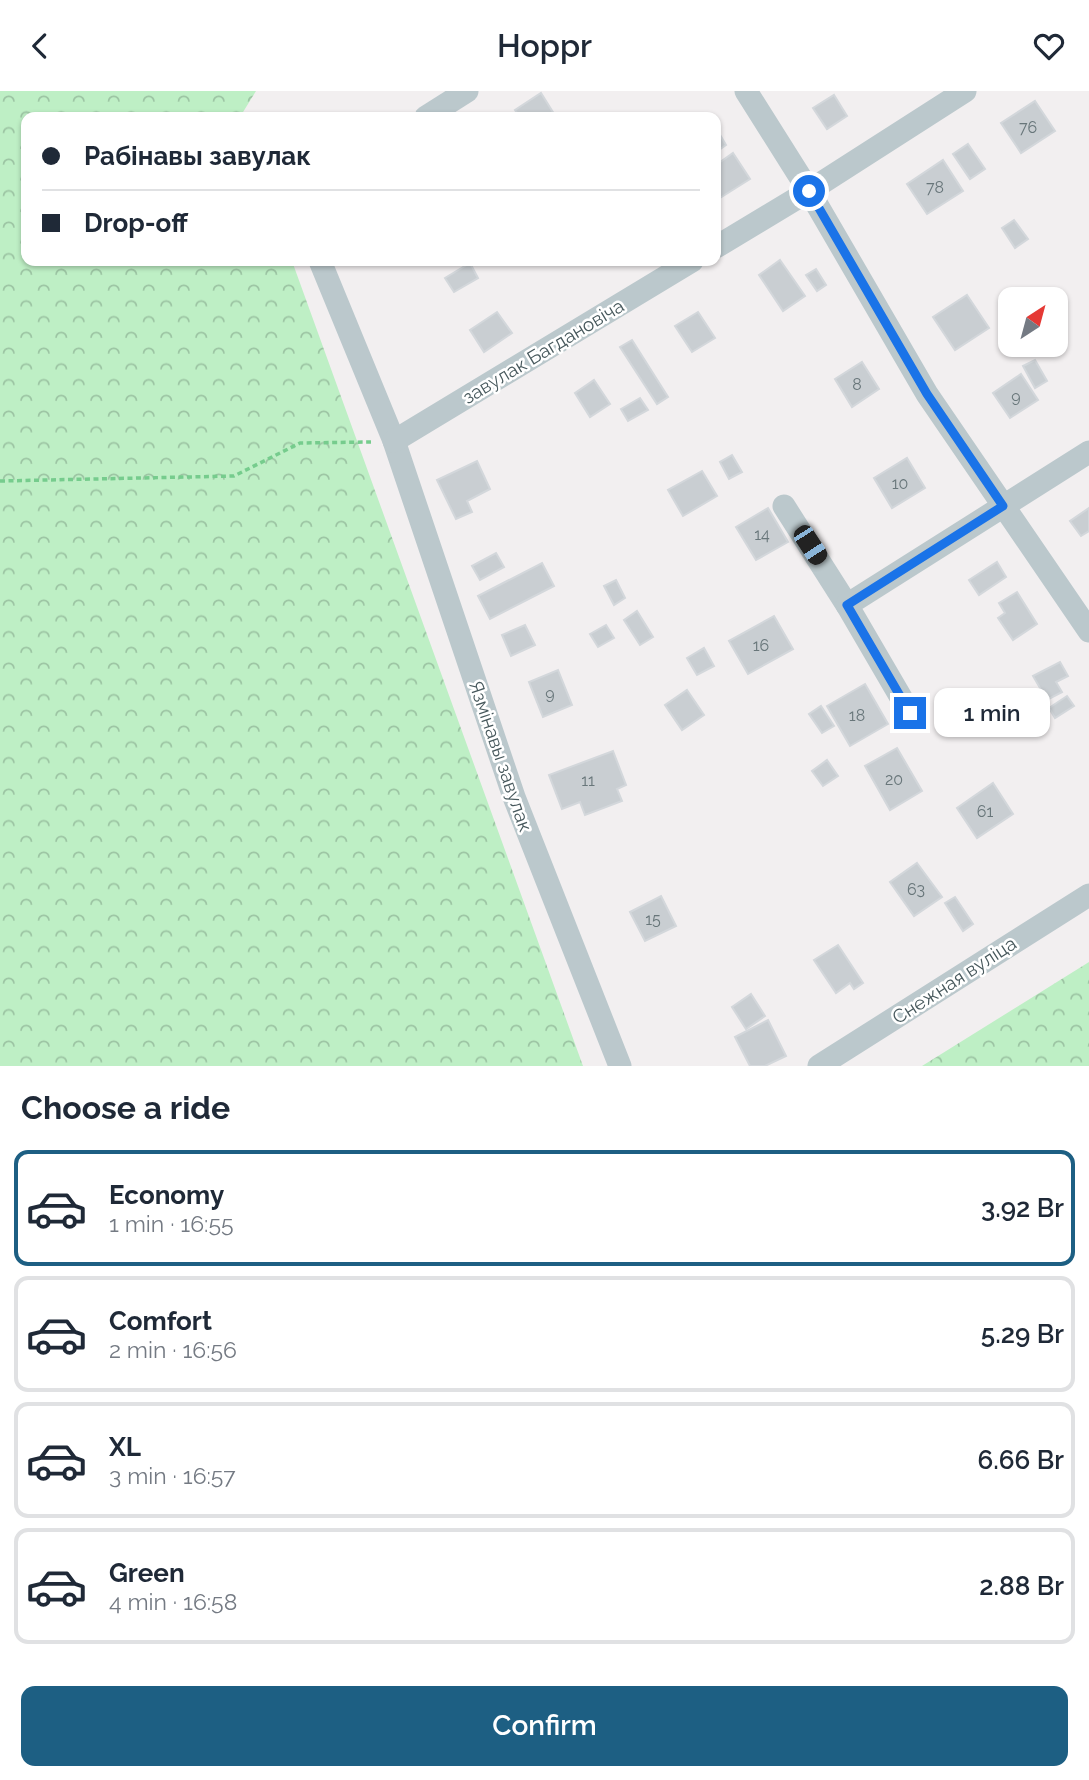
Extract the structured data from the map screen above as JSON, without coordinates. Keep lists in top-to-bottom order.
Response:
{
  "streets": {
    "street": ["завулак Багдановіча", "Язмінавы завулак", "Снежная вуліца"]
  },
  "crossings": [
    ["завулак Багдановіча", "Язмінавы завулак"]
  ],
  "house_numbers": [
    "76",
    "78",
    "8",
    "9",
    "10",
    "14",
    "16",
    "9",
    "18",
    "20",
    "11",
    "61",
    "63",
    "15"
  ],
  "north": "top right",
  "page": {
    "header": "Hoppr",
    "banner": ["Рабінавы завулак", "Drop-off"],
    "bubble": "1 min",
    "heading": "Choose a ride",
    "list": [
      {
        "name": "Economy",
        "note": "1 min · 16:55",
        "value": "3.92 Br"
      },
      {
        "name": "Comfort",
        "note": "2 min · 16:56",
        "value": "5.29 Br"
      },
      {
        "name": "XL",
        "note": "3 min · 16:57",
        "value": "6.66 Br"
      },
      {
        "name": "Green",
        "note": "4 min · 16:58",
        "value": "2.88 Br"
      }
    ],
    "buttons": "Confirm"
  }
}
